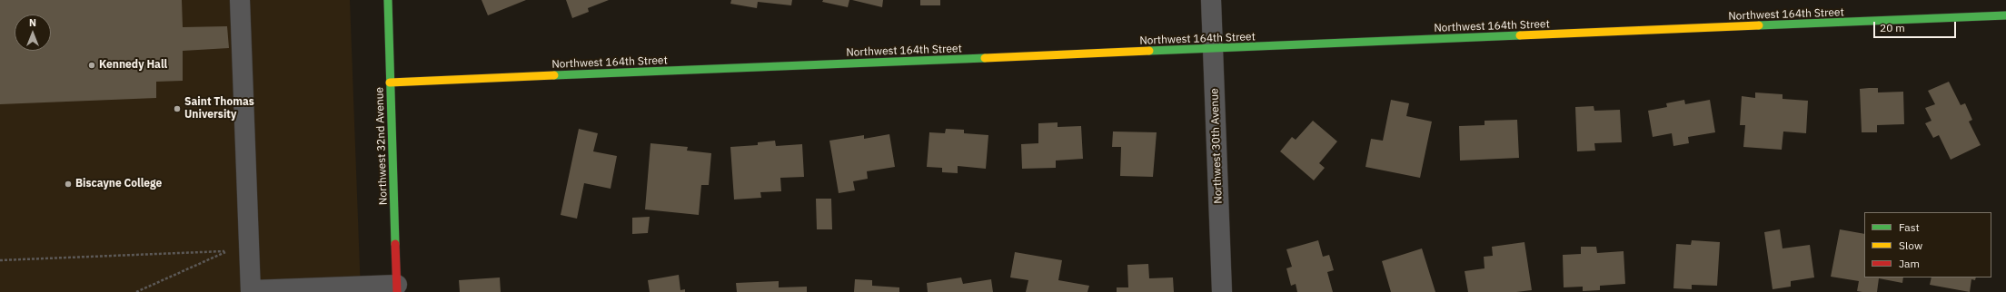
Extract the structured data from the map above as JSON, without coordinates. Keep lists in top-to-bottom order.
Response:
{
  "streets": {
    "street": ["Northwest 164th Street", "Northwest 32nd Avenue", "Northwest 30th Avenue"]
  },
  "crossings": [
    ["Northwest 164th Street", "Northwest 32nd Avenue"],
    ["Northwest 164th Street", "Northwest 30th Avenue"]
  ],
  "places": ["Kennedy Hall", "Saint Thomas University", "Biscayne College"],
  "legend": ["Fast", "Slow", "Jam"],
  "scale_bar": "20 m",
  "north": "top"
}
